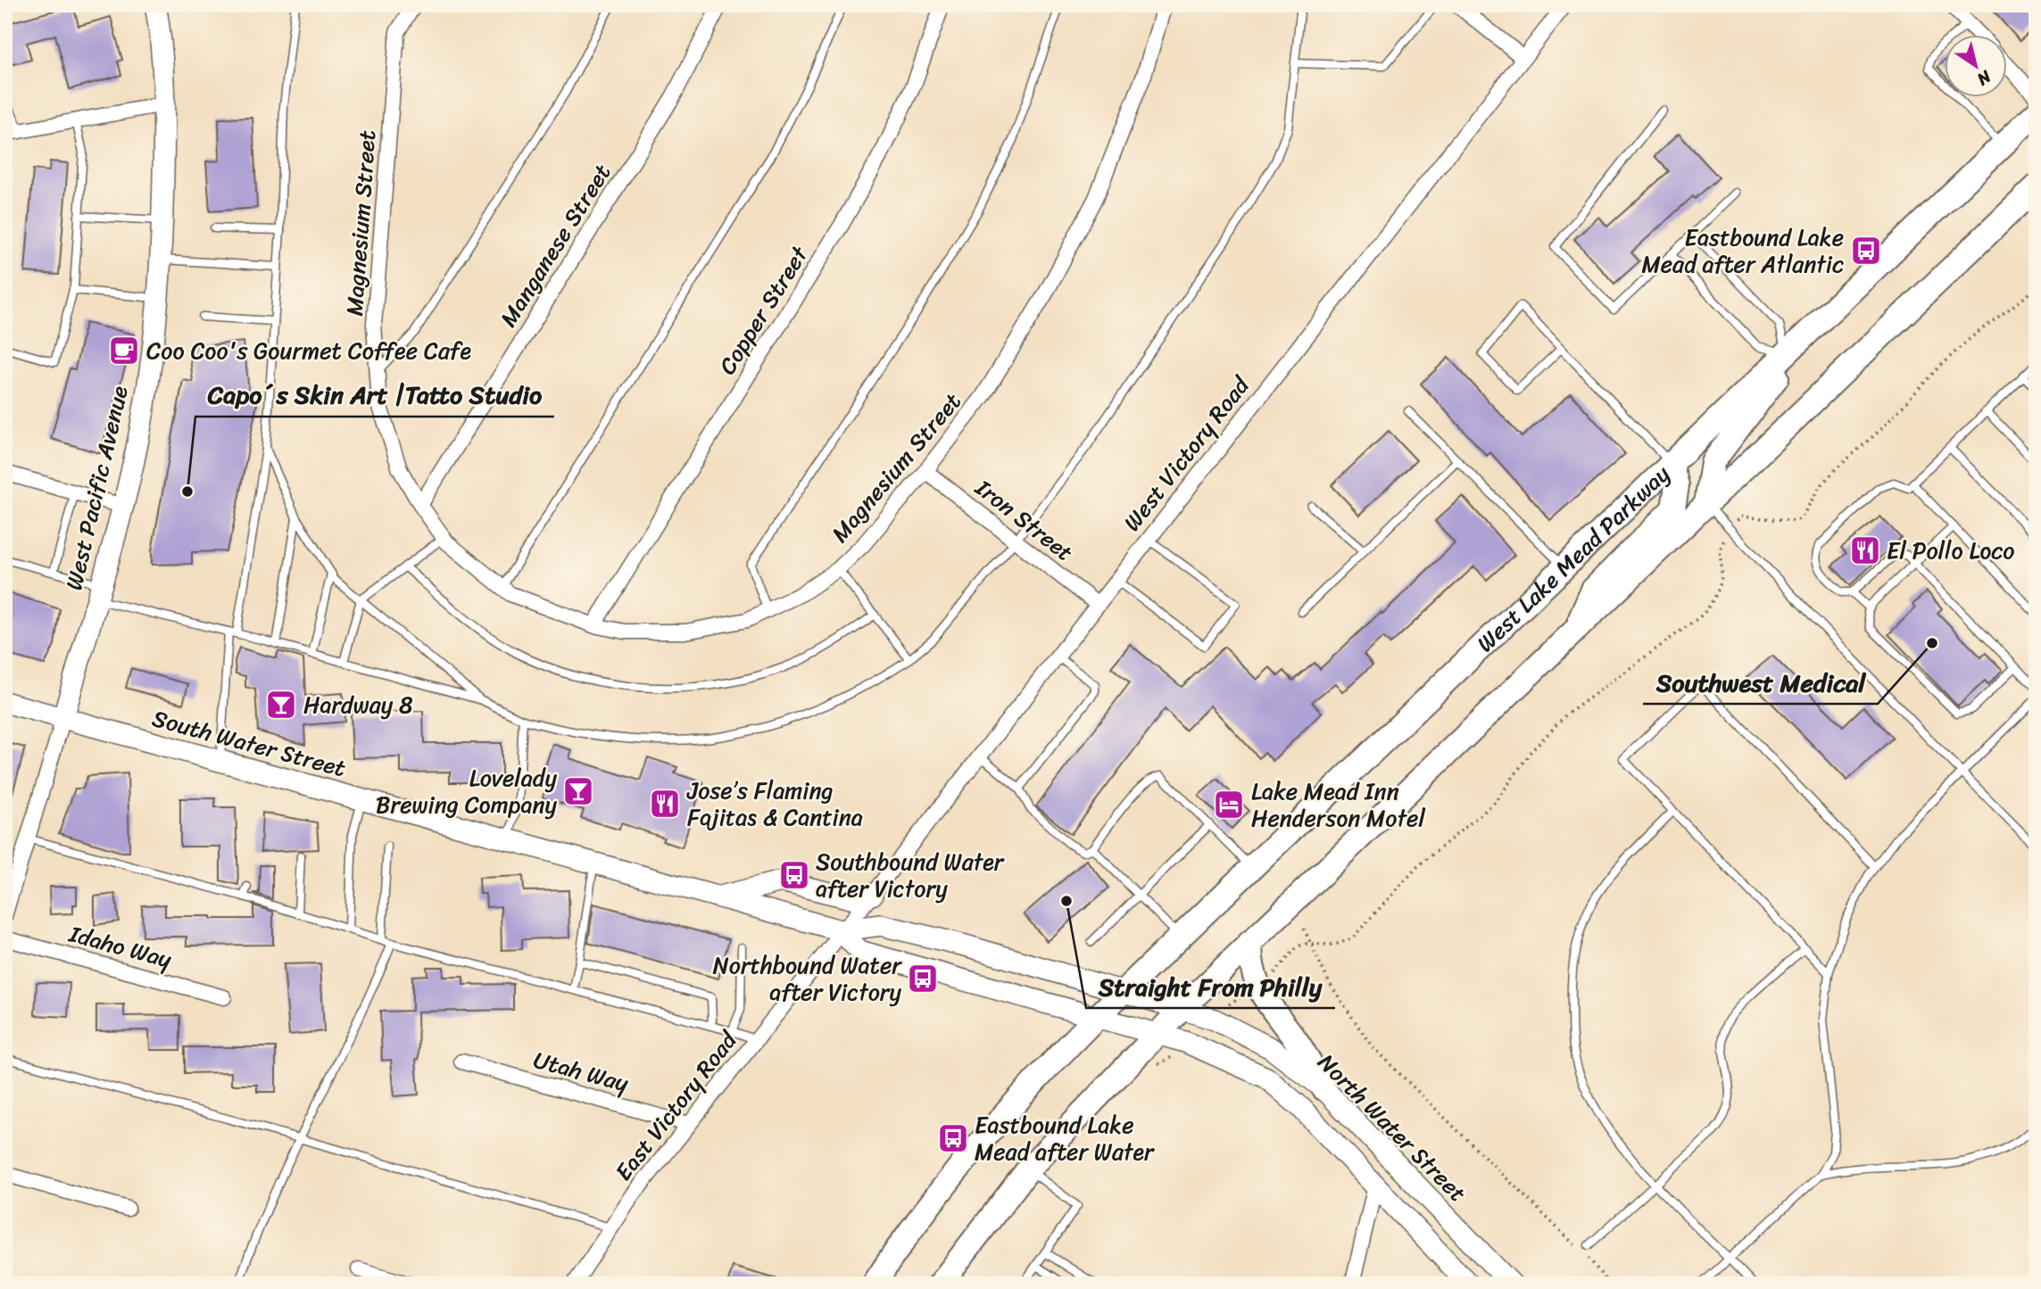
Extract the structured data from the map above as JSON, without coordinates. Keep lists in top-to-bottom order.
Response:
{
  "streets": {
    "main road": [
      "West Pacific Avenue",
      "West Lake Mead Parkway",
      "South Water Street",
      "North Water Street"
    ],
    "street": [
      "Magnesium Street",
      "Manganese Street",
      "Copper Street",
      "West Victory Road",
      "Iron Street",
      "Idaho Way",
      "Utah Way",
      "East Victory Road"
    ]
  },
  "crossings": [
    ["Magnesium Street", "Manganese Street"],
    ["Magnesium Street", "Copper Street"],
    ["Magnesium Street", "Iron Street"],
    ["West Victory Road", "Iron Street"],
    ["West Victory Road", "South Water Street"],
    ["West Victory Road", "East Victory Road"],
    ["West Pacific Avenue", "South Water Street"],
    ["West Lake Mead Parkway", "South Water Street"],
    ["South Water Street", "East Victory Road"],
    ["South Water Street", "North Water Street"],
    ["Utah Way", "East Victory Road"]
  ],
  "places": {
    "bus stop": [
      "Eastbound Lake Mead after Atlantic",
      "Southbound Water after Victory",
      "Northbound Water after Victory",
      "Eastbound Lake Mead after Water"
    ],
    "cafe": ["Coo Coo's Gourmet Coffee Cafe"],
    "other": ["Capo´s Skin Art |Tatto Studio", "Southwest Medical", "Straight From Philly"],
    "restaurant": ["El Pollo Loco", "Jose’s Flaming Fajitas & Cantina"],
    "bar": ["Hardway 8", "Lovelady Brewing Company"],
    "hotel": ["Lake Mead Inn Henderson Motel"]
  },
  "north": "bottom right"
}
